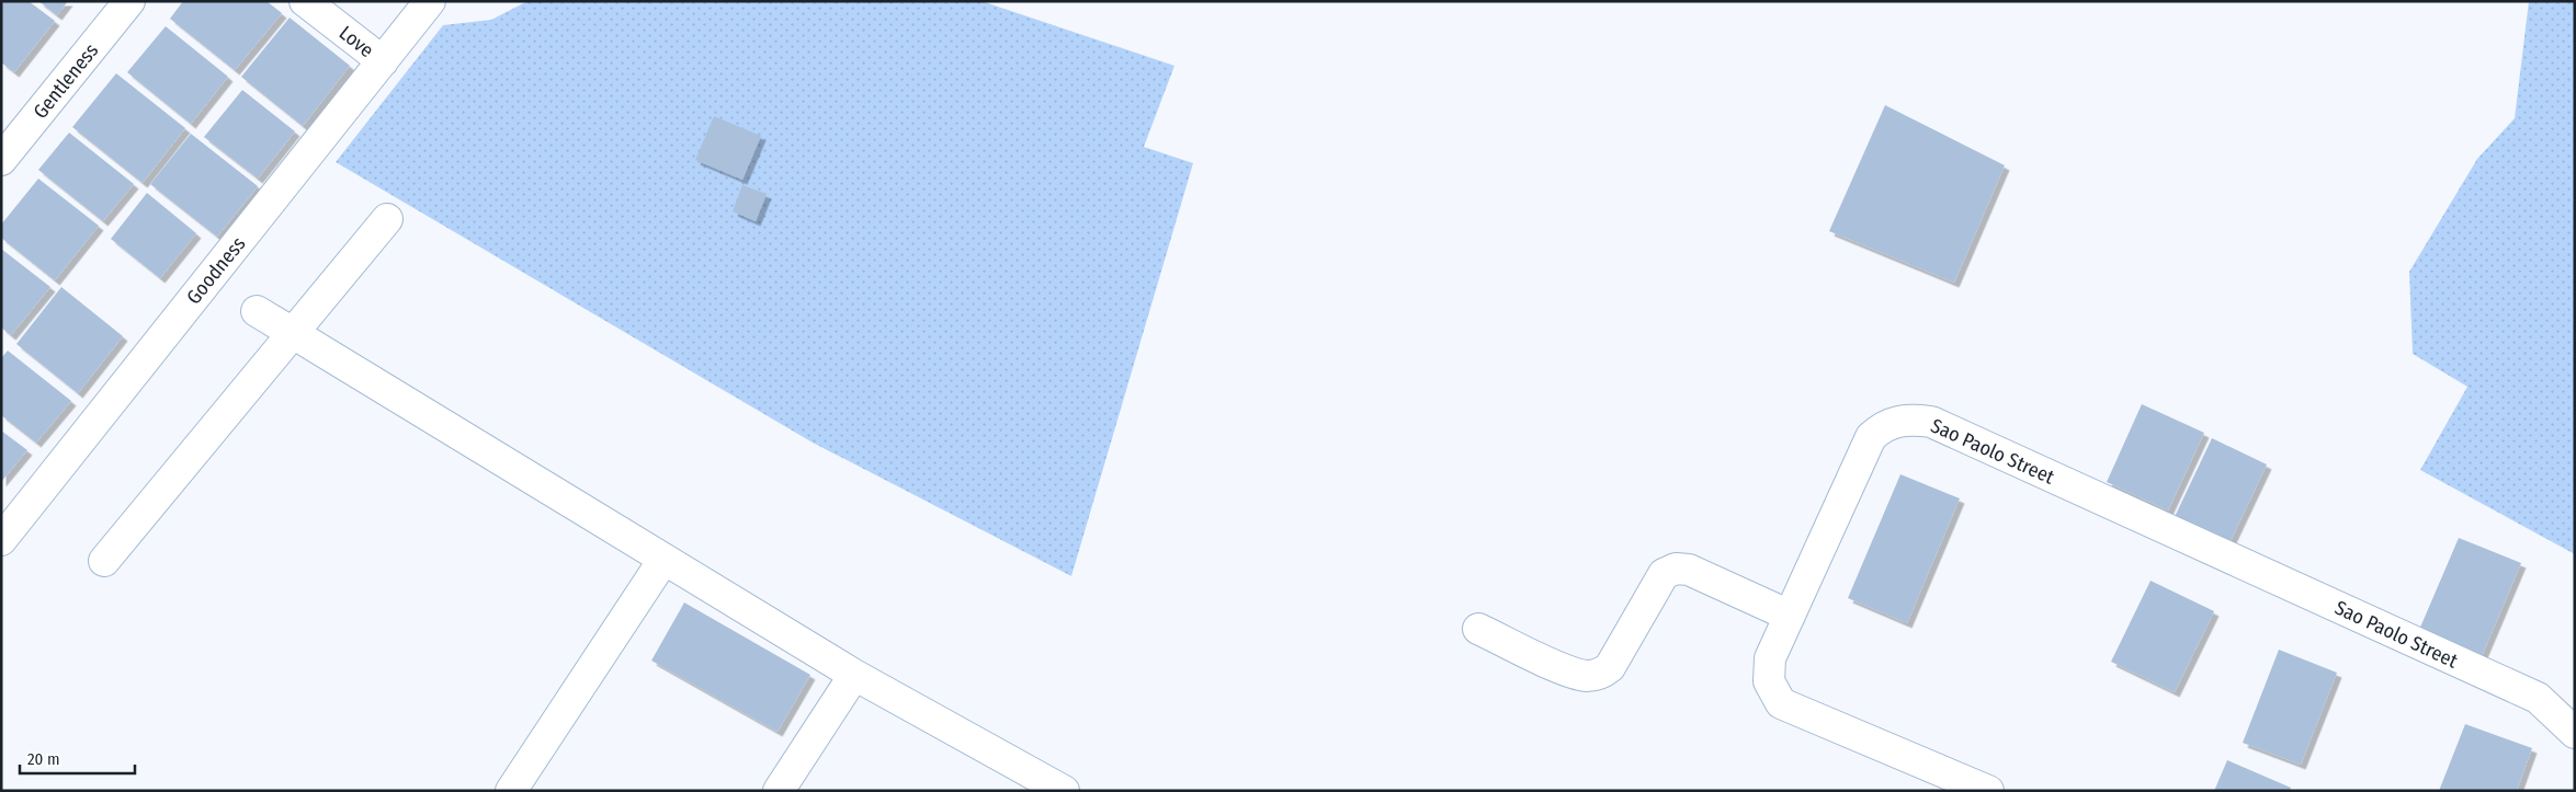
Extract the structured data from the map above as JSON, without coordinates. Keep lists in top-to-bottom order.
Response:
{
  "streets": {
    "street": [
      "Love",
      "Gentleness",
      "Goodness",
      "Sao Paolo Street"
    ]
  },
  "crossings": [
    ["Love", "Goodness"]
  ],
  "scale_bar": "20 m"
}
